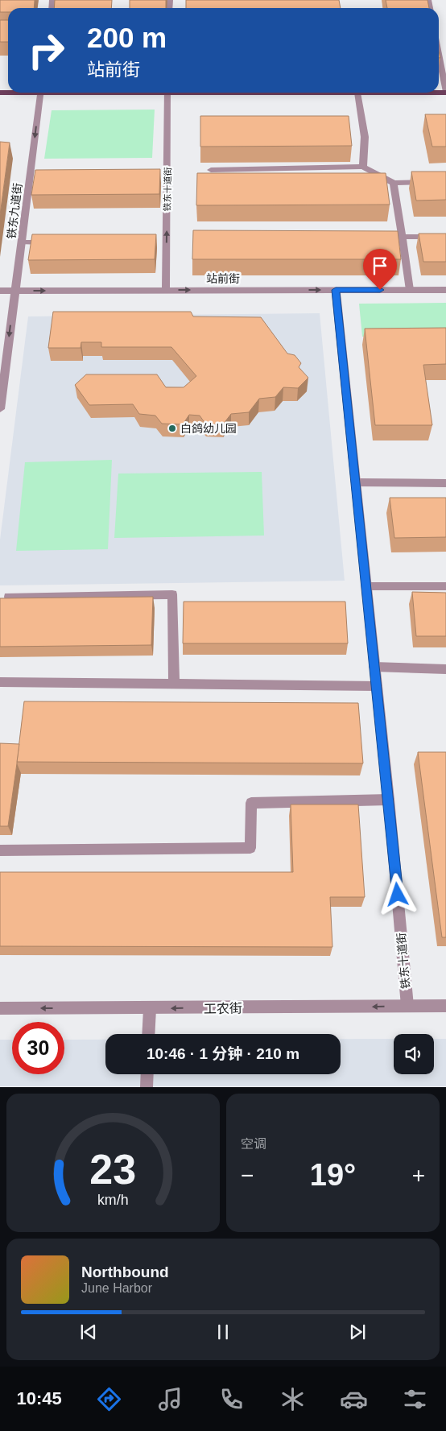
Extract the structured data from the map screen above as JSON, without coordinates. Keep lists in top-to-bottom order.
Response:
{
  "streets": {
    "street": [
      "铁东十道街",
      "铁东九道街",
      "站前街",
      "工农街"
    ]
  },
  "crossings": [
    ["铁东十道街", "站前街"],
    ["铁东十道街", "工农街"],
    ["铁东九道街", "站前街"]
  ],
  "one_way": ["铁东九道街", "站前街", "工农街"],
  "places": ["白鸽幼儿园"],
  "page": {
    "turn": ["200 m", "站前街"],
    "limit": "30",
    "trip": "10:46 · 1 分钟 · 210 m",
    "tile": "空调",
    "heat": ["−", "19°", "+"],
    "song": ["Northbound", "June Harbor"],
    "tabs": "10:45",
    "gauge": ["23", "km/h"]
  }
}
